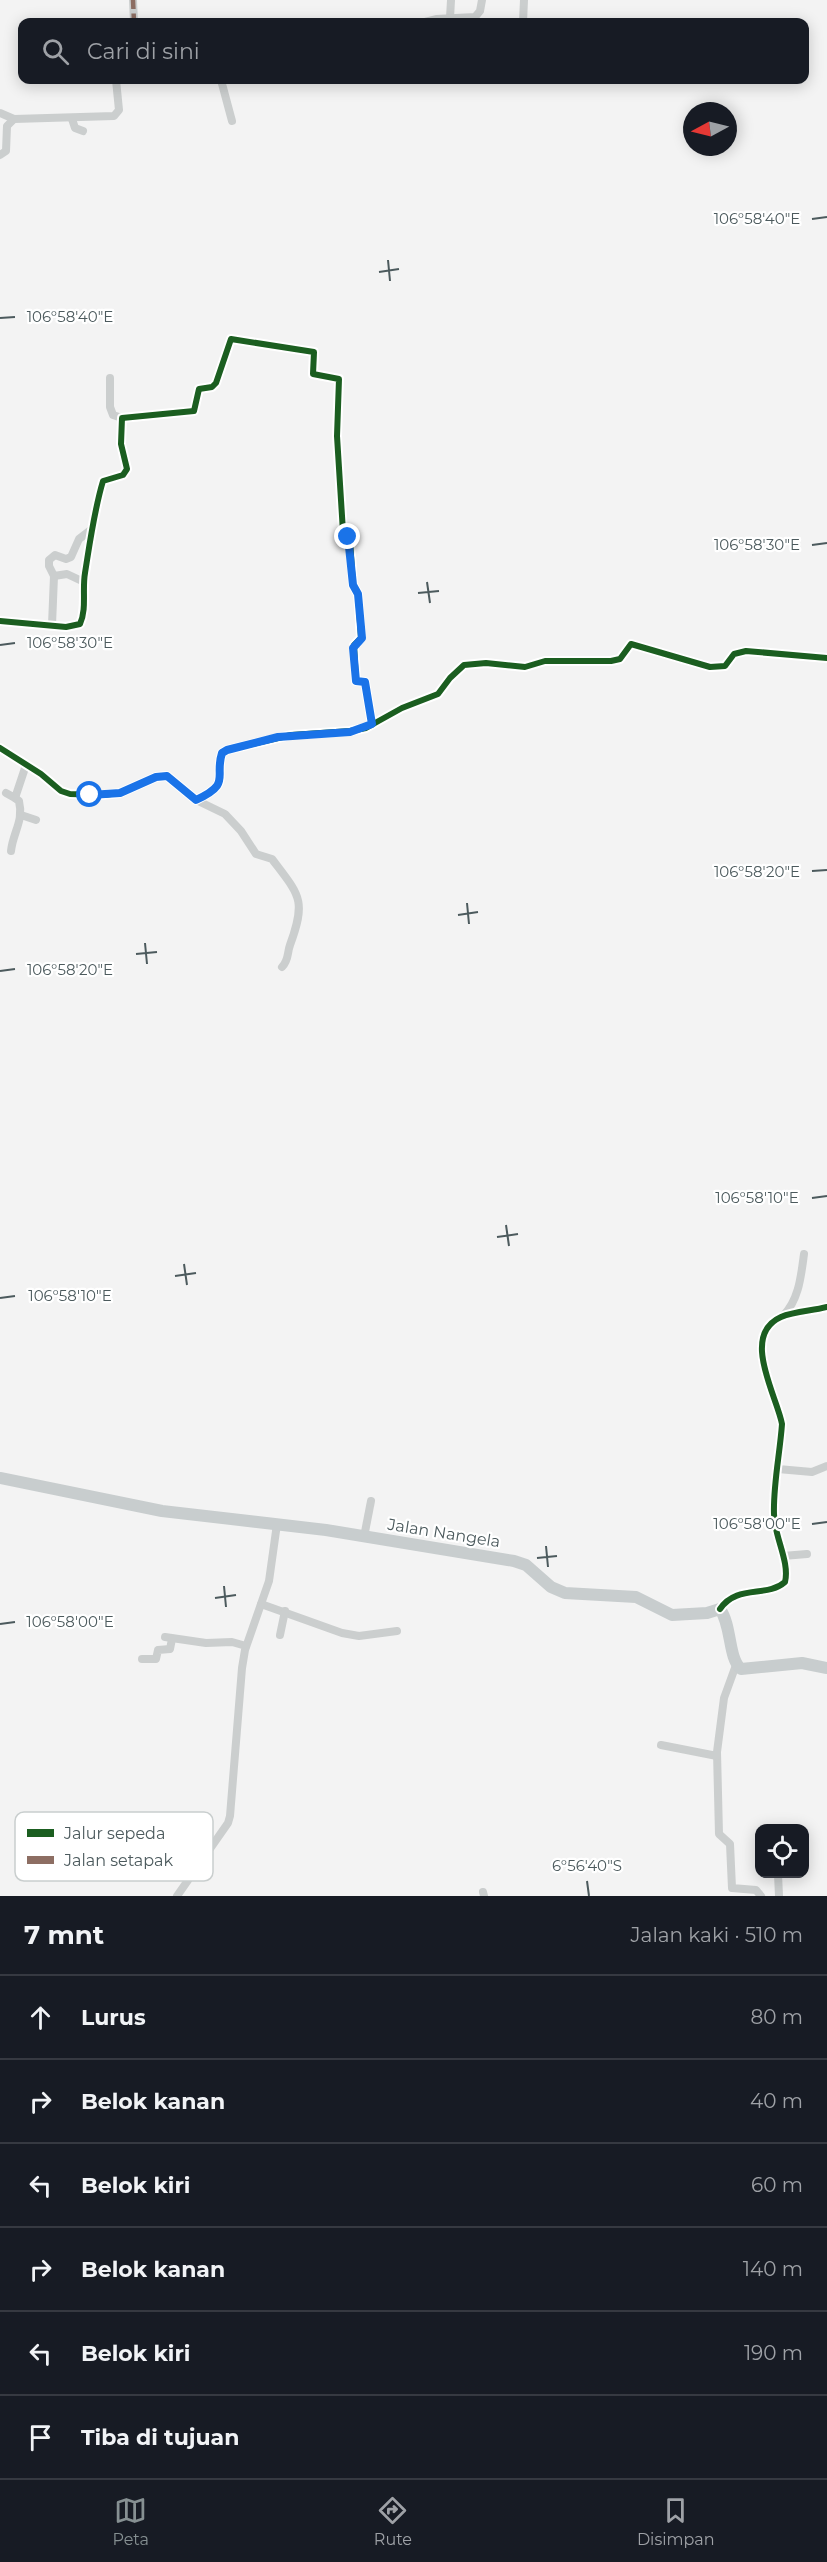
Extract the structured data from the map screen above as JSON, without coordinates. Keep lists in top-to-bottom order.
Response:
{
  "streets": {
    "main road": ["Jalan Nangela"]
  },
  "legend": ["Jalur sepeda", "Jalan setapak"],
  "north": "left",
  "page": {
    "search": "Cari di sini",
    "heading": ["7 mnt", "Jalan kaki · 510 m"],
    "list": [
      ["Lurus", "80 m"],
      ["Belok kanan", "40 m"],
      ["Belok kiri", "60 m"],
      ["Belok kanan", "140 m"],
      ["Belok kiri", "190 m"],
      "Tiba di tujuan"
    ],
    "nav": ["Peta", "Rute", "Disimpan"]
  },
  "coordinates": [
    "106°58'40\"E",
    "106°58'30\"E",
    "106°58'20\"E",
    "106°58'10\"E",
    "106°58'00\"E",
    "6°56'40\"S"
  ]
}
